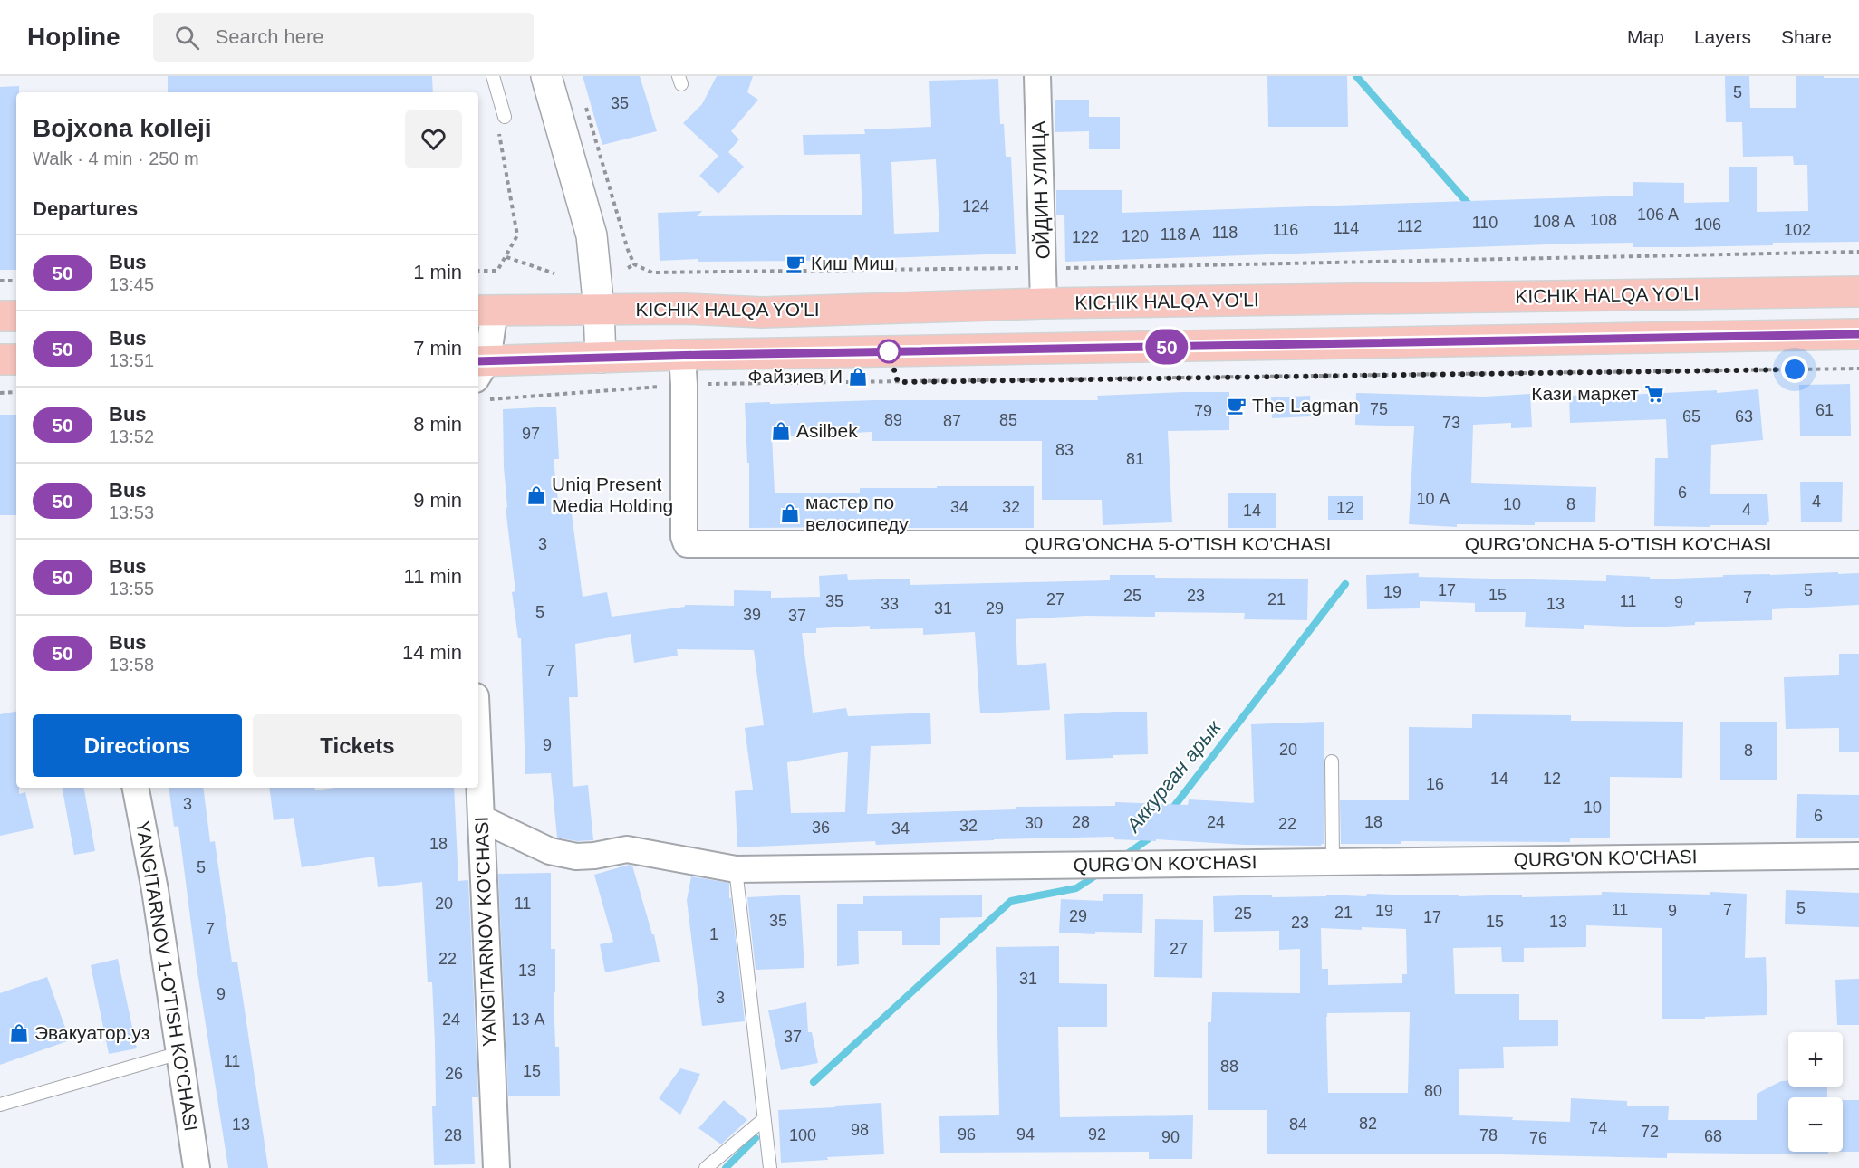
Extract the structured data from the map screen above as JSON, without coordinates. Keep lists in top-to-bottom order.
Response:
{
  "streets": {
    "highway": ["KICHIK HALQA YO'LI"],
    "street": [
      "ОЙДИН УЛИЦА",
      "QURG'ONCHA 5-O'TISH KO'CHASI",
      "QURG'ON KO'CHASI",
      "YANGITARNOV KO'CHASI",
      "YANGITARNOV 1-O'TISH KO'CHASI"
    ]
  },
  "crossings": [
    ["ОЙДИН УЛИЦА", "KICHIK HALQA YO'LI"],
    ["QURG'ON KO'CHASI", "YANGITARNOV KO'CHASI"]
  ],
  "water": ["Аккурган арык"],
  "places": {
    "cafe": ["Киш Миш", "The Lagman"],
    "shop": [
      "Файзиев И",
      "Asilbek",
      "Uniq Present Media Holding",
      "мастер по велосипеду",
      "Эвакуатор.уз"
    ],
    "supermarket": ["Кази маркет"]
  },
  "lines": ["bus line 50"],
  "house_numbers": [
    "5",
    "35",
    "124",
    "106 A",
    "108",
    "108 A",
    "110",
    "106",
    "112",
    "114",
    "116",
    "102",
    "118",
    "118 A",
    "120",
    "122",
    "75",
    "61",
    "79",
    "65",
    "63",
    "89",
    "85",
    "87",
    "73",
    "97",
    "83",
    "81",
    "6",
    "10 А",
    "4",
    "10",
    "8",
    "34",
    "32",
    "12",
    "4",
    "14",
    "3",
    "17",
    "5",
    "19",
    "15",
    "25",
    "23",
    "7",
    "27",
    "21",
    "35",
    "11",
    "9",
    "33",
    "13",
    "31",
    "29",
    "5",
    "39",
    "37",
    "7",
    "9",
    "20",
    "8",
    "14",
    "12",
    "16",
    "3",
    "10",
    "6",
    "28",
    "24",
    "18",
    "30",
    "22",
    "32",
    "36",
    "34",
    "18",
    "5",
    "20",
    "11",
    "5",
    "11",
    "7",
    "19",
    "9",
    "21",
    "25",
    "29",
    "17",
    "35",
    "15",
    "13",
    "23",
    "7",
    "1",
    "27",
    "22",
    "13",
    "31",
    "9",
    "3",
    "24",
    "13 А",
    "37",
    "11",
    "88",
    "15",
    "26",
    "80",
    "82",
    "13",
    "84",
    "74",
    "98",
    "72",
    "96",
    "94",
    "92",
    "28",
    "100",
    "78",
    "68",
    "90",
    "76"
  ],
  "page": {
    "header": "Hopline",
    "search": "Search here",
    "nav": ["Map", "Layers", "Share"],
    "on_map": "50",
    "heading": [
      ["Bojxona kolleji", "Walk · 4 min · 250 m"],
      "Departures"
    ],
    "list": [
      {
        "mark": "50",
        "name": "Bus",
        "note": "13:45",
        "value": "1 min"
      },
      {
        "mark": "50",
        "name": "Bus",
        "note": "13:51",
        "value": "7 min"
      },
      {
        "mark": "50",
        "name": "Bus",
        "note": "13:52",
        "value": "8 min"
      },
      {
        "mark": "50",
        "name": "Bus",
        "note": "13:53",
        "value": "9 min"
      },
      {
        "mark": "50",
        "name": "Bus",
        "note": "13:55",
        "value": "11 min"
      },
      {
        "mark": "50",
        "name": "Bus",
        "note": "13:58",
        "value": "14 min"
      }
    ],
    "buttons": ["Directions", "Tickets"],
    "map_buttons": ["+", "−"]
  }
}
